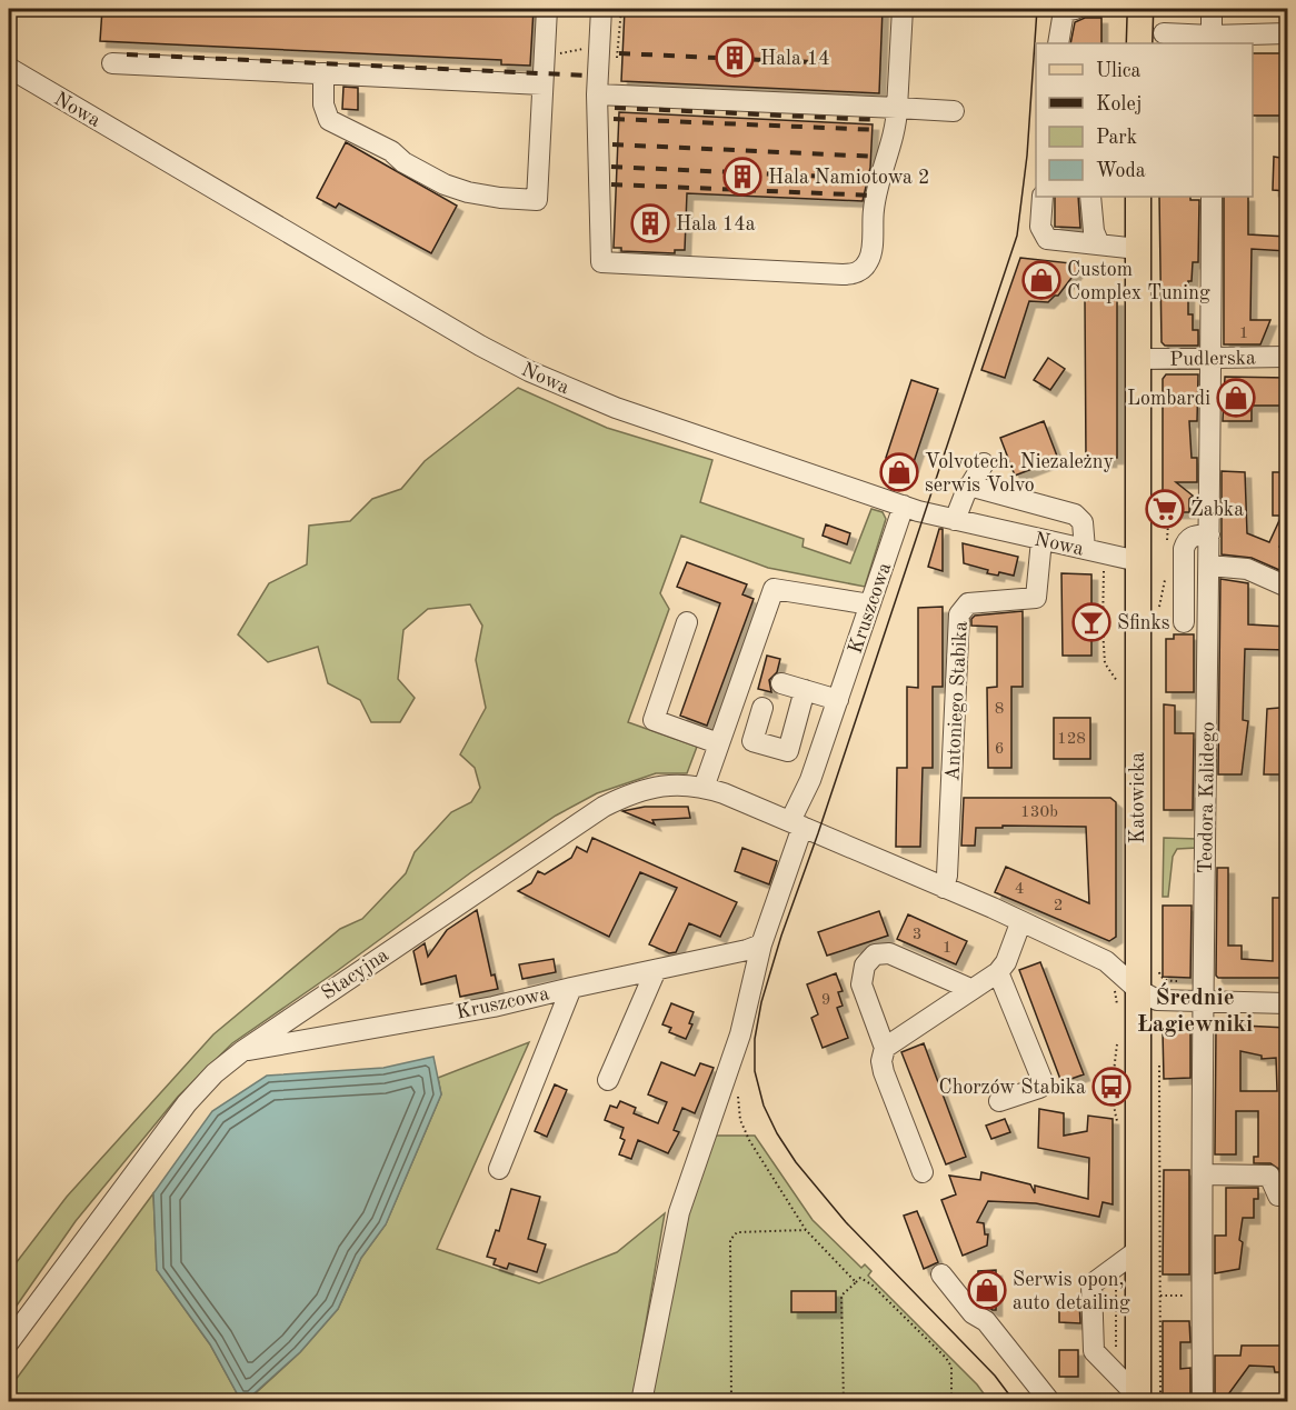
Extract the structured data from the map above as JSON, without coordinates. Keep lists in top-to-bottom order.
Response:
{
  "streets": {
    "main road": ["Katowicka"],
    "street": [
      "Nowa",
      "Pudlerska",
      "Kruszcowa",
      "Antoniego Stabika",
      "Teodora Kalidego",
      "Stacyjna"
    ]
  },
  "crossings": [
    ["Nowa", "Kruszcowa"],
    ["Nowa", "Antoniego Stabika"],
    ["Nowa", "Katowicka"],
    ["Pudlerska", "Katowicka"],
    ["Pudlerska", "Teodora Kalidego"],
    ["Kruszcowa", "Stacyjna"]
  ],
  "districts": ["Średnie Łagiewniki"],
  "places": {
    "building": ["Hala 14", "Hala Namiotowa 2", "Hala 14a"],
    "shop": [
      "Custom Complex Tuning",
      "Lombardi",
      "Volvotech. Niezależny serwis Volvo",
      "Serwis opon, auto detailing"
    ],
    "supermarket": ["Żabka"],
    "bar": ["Sfinks"],
    "bus stop": ["Chorzów Stabika"]
  },
  "house_numbers": [
    "1",
    "8",
    "128",
    "6",
    "130b",
    "4",
    "2",
    "3",
    "1",
    "9"
  ],
  "legend": [
    "Ulica",
    "Kolej",
    "Park",
    "Woda"
  ]
}
